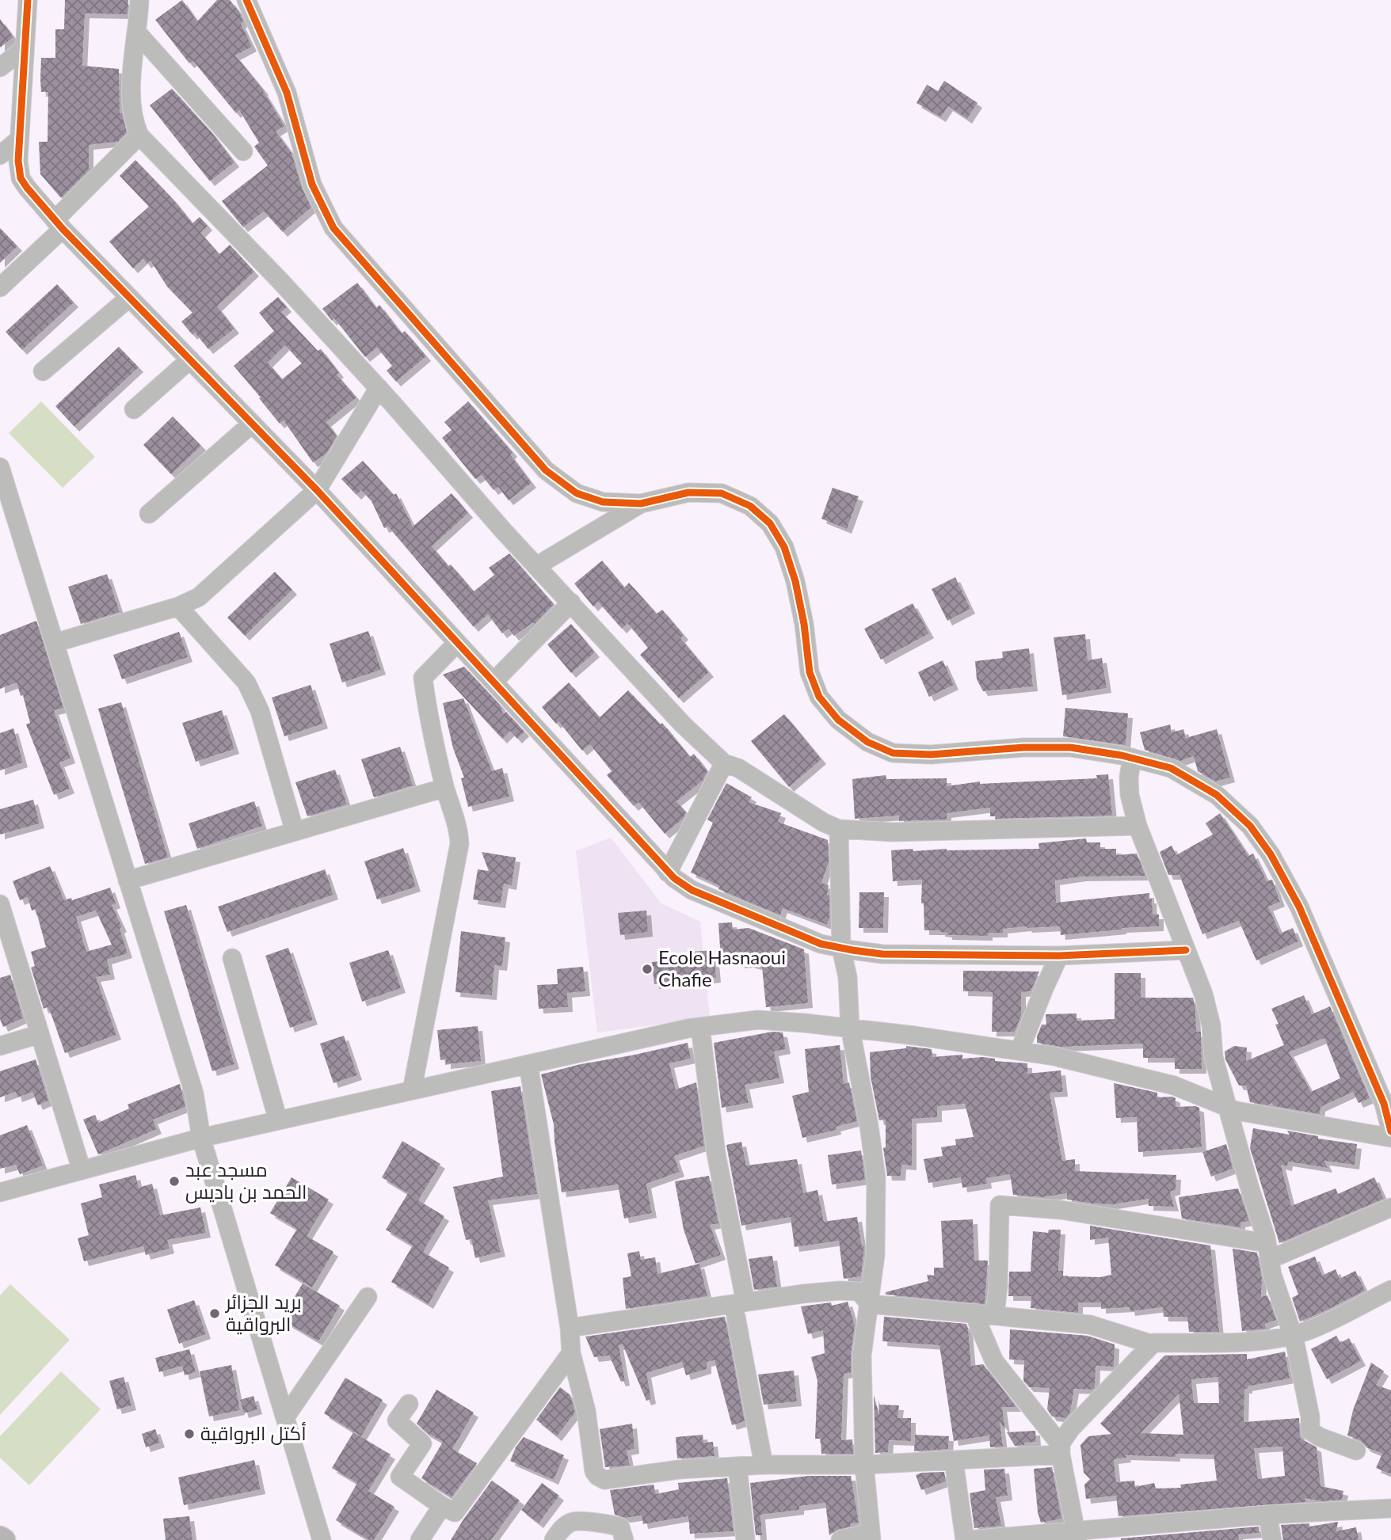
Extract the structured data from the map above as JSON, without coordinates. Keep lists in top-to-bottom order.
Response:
{
  "places": [
    "Ecole Hasnaoui Chafie",
    "مسجد عبد الحمد بن باديس",
    "بريد الجزائر البرواقية",
    "أكتل البرواقية"
  ]
}
